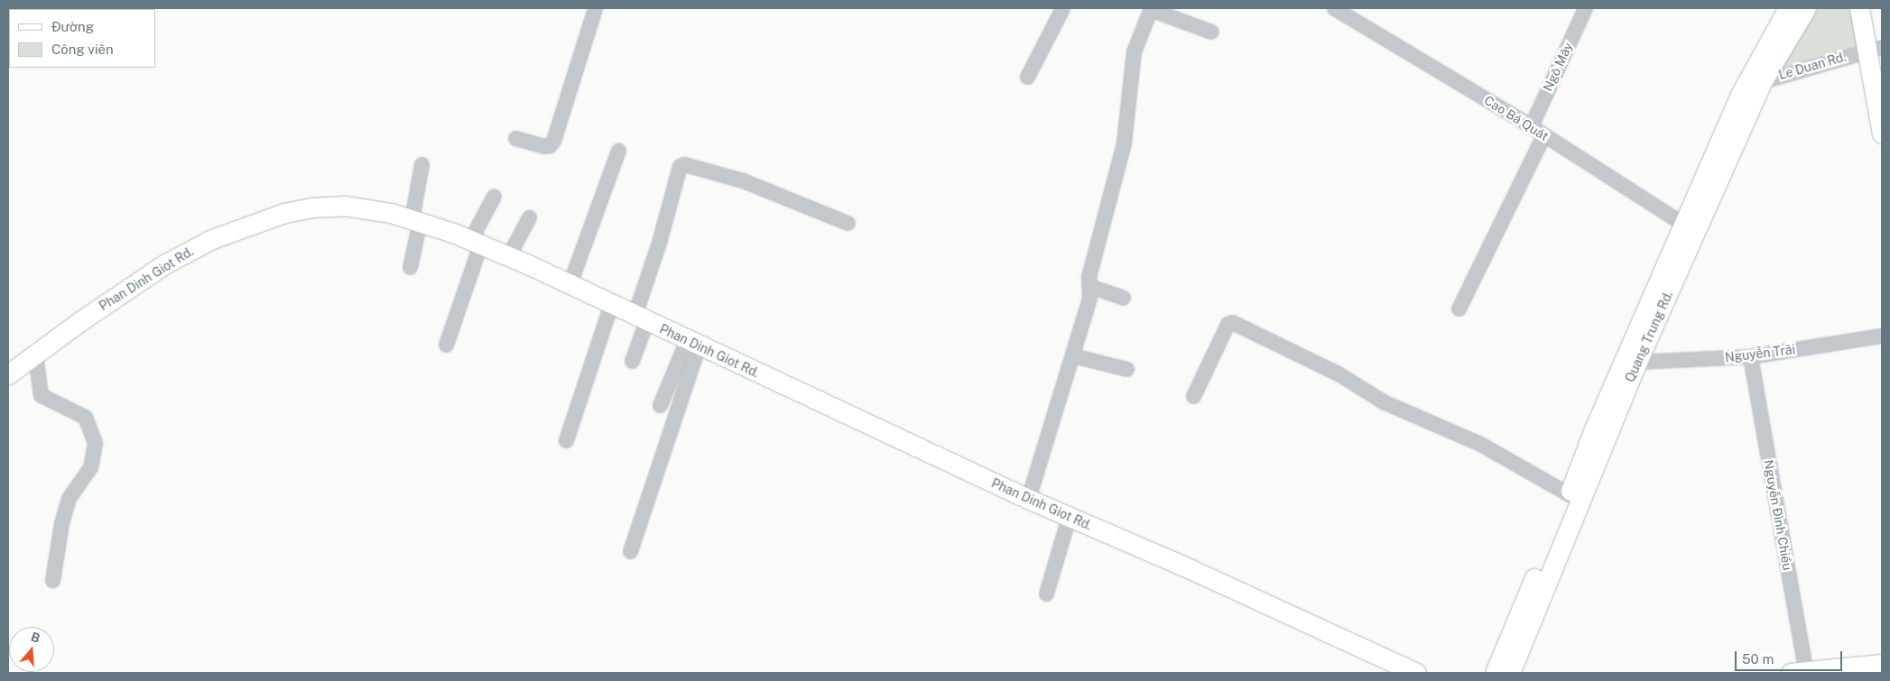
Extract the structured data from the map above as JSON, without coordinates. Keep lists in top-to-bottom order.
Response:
{
  "streets": {
    "main road": ["Phan Dinh Giot Rd.", "Quang Trung Rd."],
    "street": [
      "Le Duan Rd.",
      "Ngô Mây",
      "Cao Bá Quát",
      "Nguyễn Trãi",
      "Nguyễn Đình Chiểu"
    ]
  },
  "crossings": [
    ["Le Duan Rd.", "Quang Trung Rd."],
    ["Ngô Mây", "Cao Bá Quát"],
    ["Cao Bá Quát", "Quang Trung Rd."],
    ["Quang Trung Rd.", "Nguyễn Trãi"],
    ["Nguyễn Trãi", "Nguyễn Đình Chiểu"]
  ],
  "legend": ["Đường", "Công viên"],
  "scale_bar": "50 m",
  "north": "top"
}
